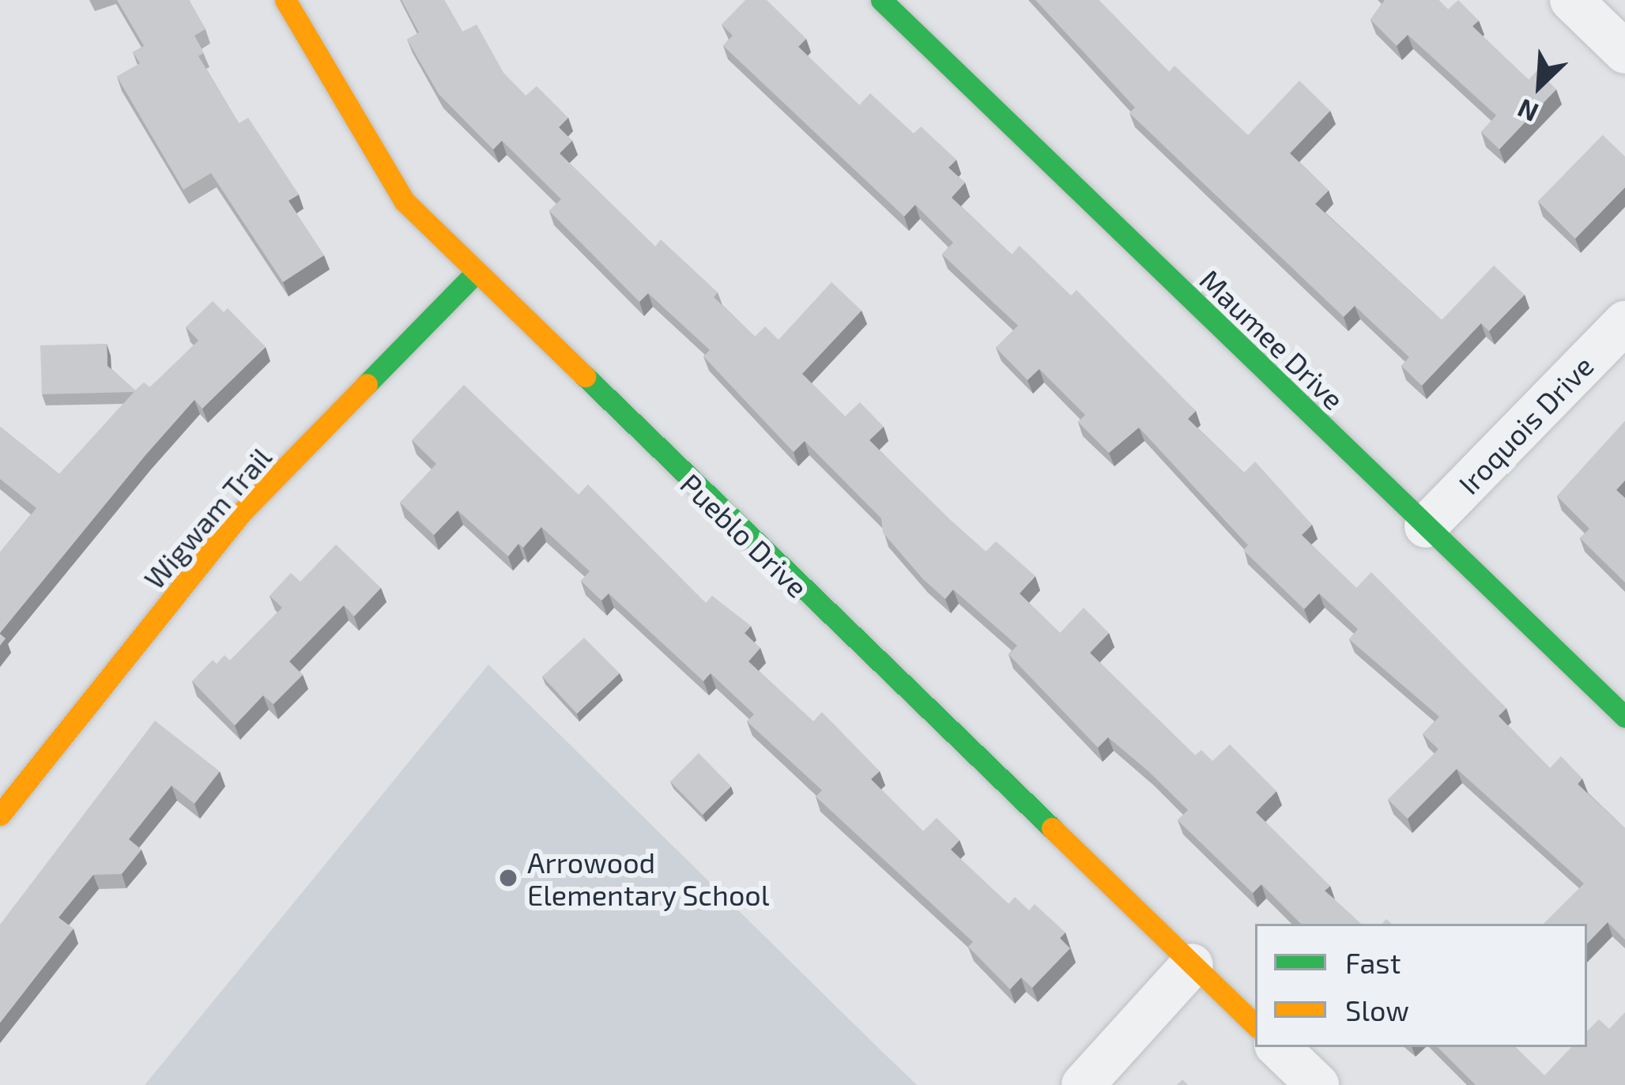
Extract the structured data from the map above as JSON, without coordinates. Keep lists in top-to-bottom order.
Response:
{
  "streets": {
    "street": [
      "Maumee Drive",
      "Iroquois Drive",
      "Wigwam Trail",
      "Pueblo Drive"
    ]
  },
  "crossings": [
    ["Maumee Drive", "Iroquois Drive"],
    ["Wigwam Trail", "Pueblo Drive"]
  ],
  "places": ["Arrowood Elementary School"],
  "legend": ["Fast", "Slow"],
  "north": "bottom left"
}
